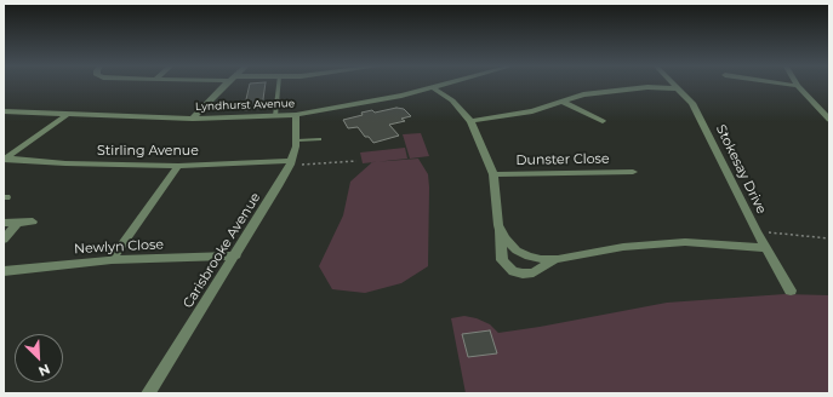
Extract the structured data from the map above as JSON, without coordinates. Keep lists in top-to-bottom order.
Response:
{
  "streets": {
    "street": [
      "Lyndhurst Avenue",
      "Stirling Avenue",
      "Dunster Close",
      "Stokesay Drive",
      "Newlyn Close",
      "Carisbrooke Avenue"
    ]
  },
  "crossings": [
    ["Lyndhurst Avenue", "Carisbrooke Avenue"],
    ["Stirling Avenue", "Carisbrooke Avenue"],
    ["Newlyn Close", "Carisbrooke Avenue"]
  ],
  "north": "bottom right"
}
